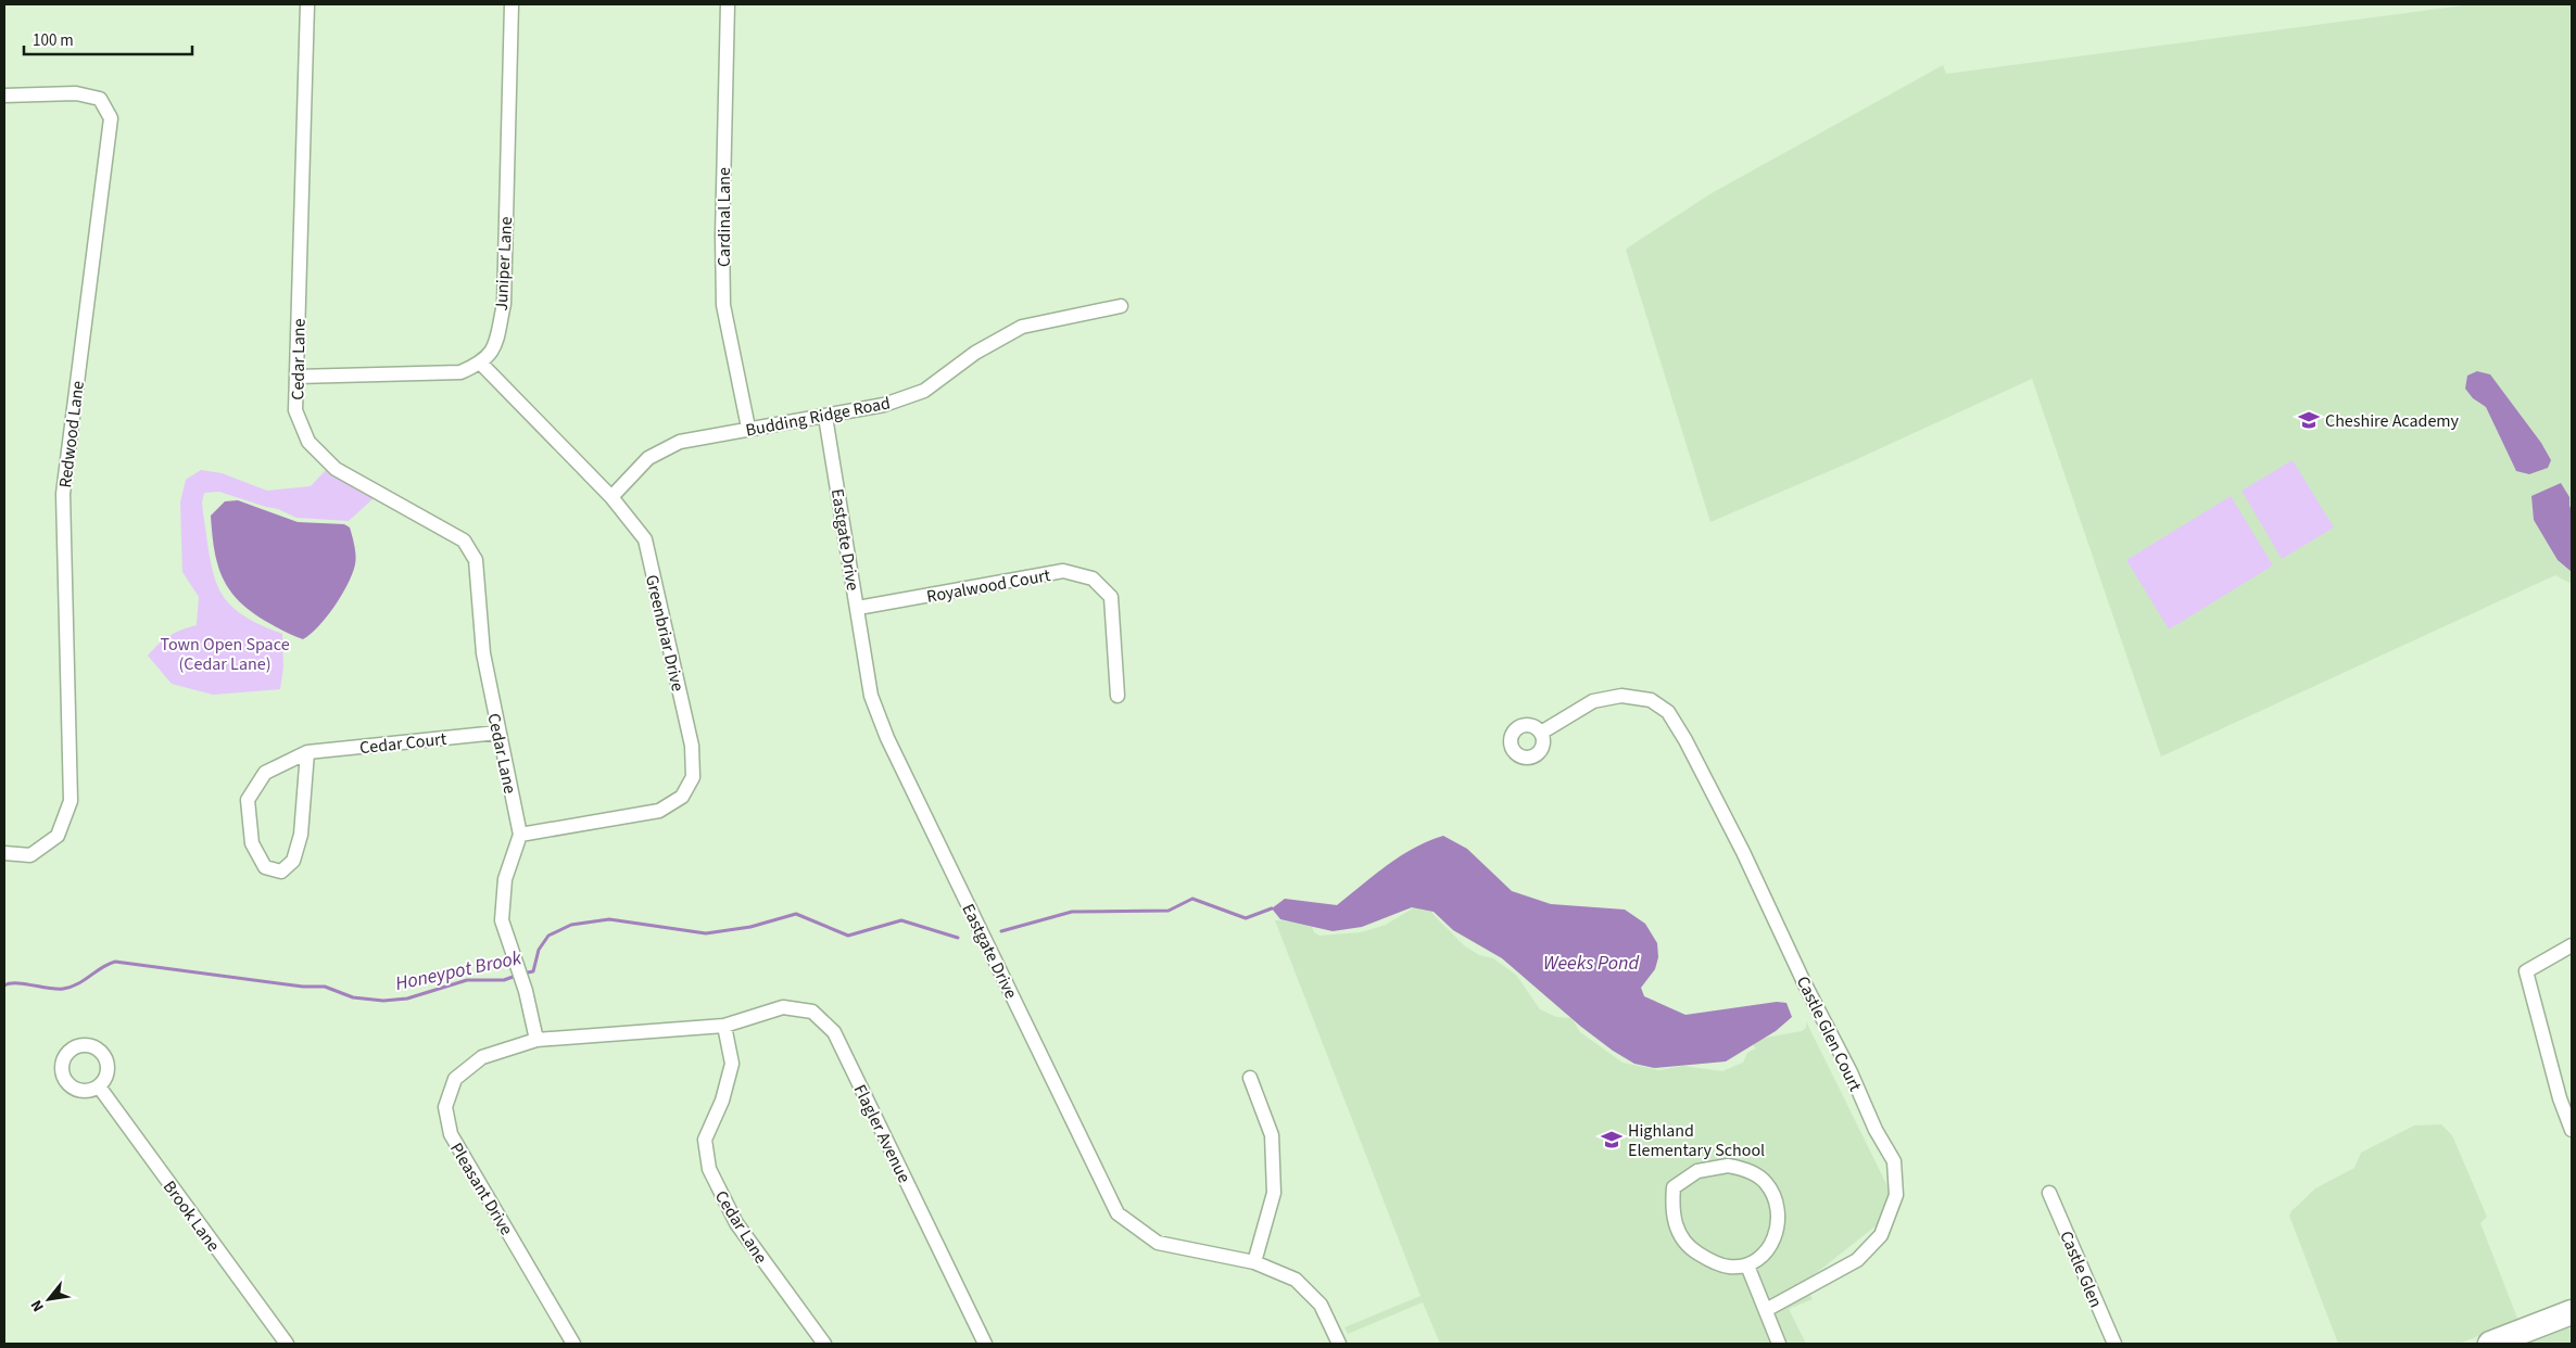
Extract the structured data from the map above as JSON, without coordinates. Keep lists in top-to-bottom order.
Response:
{
  "streets": {
    "street": [
      "Cardinal Lane",
      "Juniper Lane",
      "Cedar Lane",
      "Budding Ridge Road",
      "Redwood Lane",
      "Eastgate Drive",
      "Royalwood Court",
      "Greenbriar Drive",
      "Cedar Court",
      "Castle Glen Court",
      "Flagler Avenue",
      "Pleasant Drive",
      "Brook Lane",
      "Castle Glen"
    ]
  },
  "crossings": [
    ["Cardinal Lane", "Budding Ridge Road"],
    ["Juniper Lane", "Greenbriar Drive"],
    ["Cedar Lane", "Greenbriar Drive"],
    ["Cedar Lane", "Cedar Court"],
    ["Cedar Lane", "Flagler Avenue"],
    ["Budding Ridge Road", "Eastgate Drive"],
    ["Budding Ridge Road", "Greenbriar Drive"],
    ["Eastgate Drive", "Royalwood Court"]
  ],
  "water": ["Weeks Pond", "Honeypot Brook"],
  "parks": ["Town Open Space (Cedar Lane)"],
  "places": {
    "school or university": ["Cheshire Academy", "Highland Elementary School"]
  },
  "scale_bar": "100 m",
  "north": "bottom left"
}
